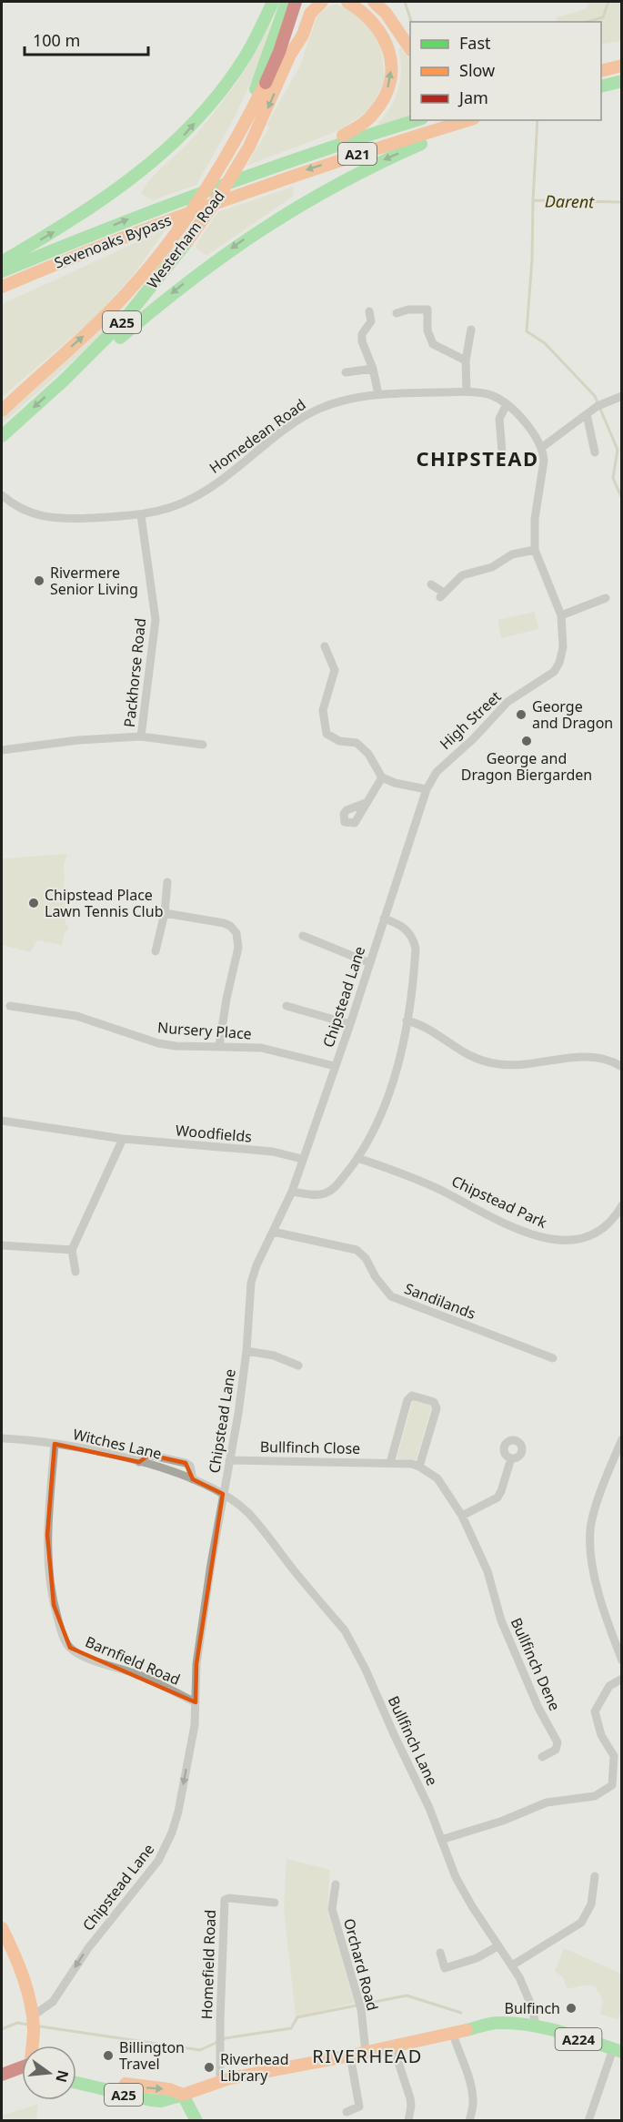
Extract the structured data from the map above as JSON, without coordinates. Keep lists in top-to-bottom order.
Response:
{
  "streets": {
    "main road": [
      "A21",
      "Westerham Road",
      "Sevenoaks Bypass",
      "A25",
      "A224"
    ],
    "street": [
      "Homedean Road",
      "Packhorse Road",
      "High Street",
      "Chipstead Lane",
      "Nursery Place",
      "Woodfields",
      "Chipstead Park",
      "Sandilands",
      "Witches Lane",
      "Bullfinch Close",
      "Barnfield Road",
      "Bullfinch Dene",
      "Bullfinch Lane",
      "Homefield Road",
      "Orchard Road"
    ]
  },
  "crossings": [
    ["A25", "A224"],
    ["Homedean Road", "Packhorse Road"],
    ["Homedean Road", "High Street"],
    ["High Street", "Chipstead Lane"],
    ["Chipstead Lane", "Nursery Place"],
    ["Chipstead Lane", "Woodfields"],
    ["Chipstead Lane", "Sandilands"],
    ["Chipstead Lane", "Witches Lane"],
    ["Chipstead Lane", "Bullfinch Close"],
    ["Chipstead Lane", "Barnfield Road"],
    ["Chipstead Lane", "Bullfinch Lane"],
    ["Witches Lane", "Barnfield Road"],
    ["Witches Lane", "Bullfinch Lane"],
    ["Bullfinch Lane", "A224"],
    ["Homefield Road", "A224"],
    ["Orchard Road", "A224"]
  ],
  "districts": ["CHIPSTEAD", "RIVERHEAD"],
  "water": ["Darent"],
  "places": [
    "Rivermere Senior Living",
    "George and Dragon",
    "George and Dragon Biergarden",
    "Chipstead Place Lawn Tennis Club",
    "Bulfinch",
    "Billington Travel",
    "Riverhead Library"
  ],
  "legend": ["Fast", "Slow", "Jam"],
  "scale_bar": "100 m",
  "north": "right"
}
